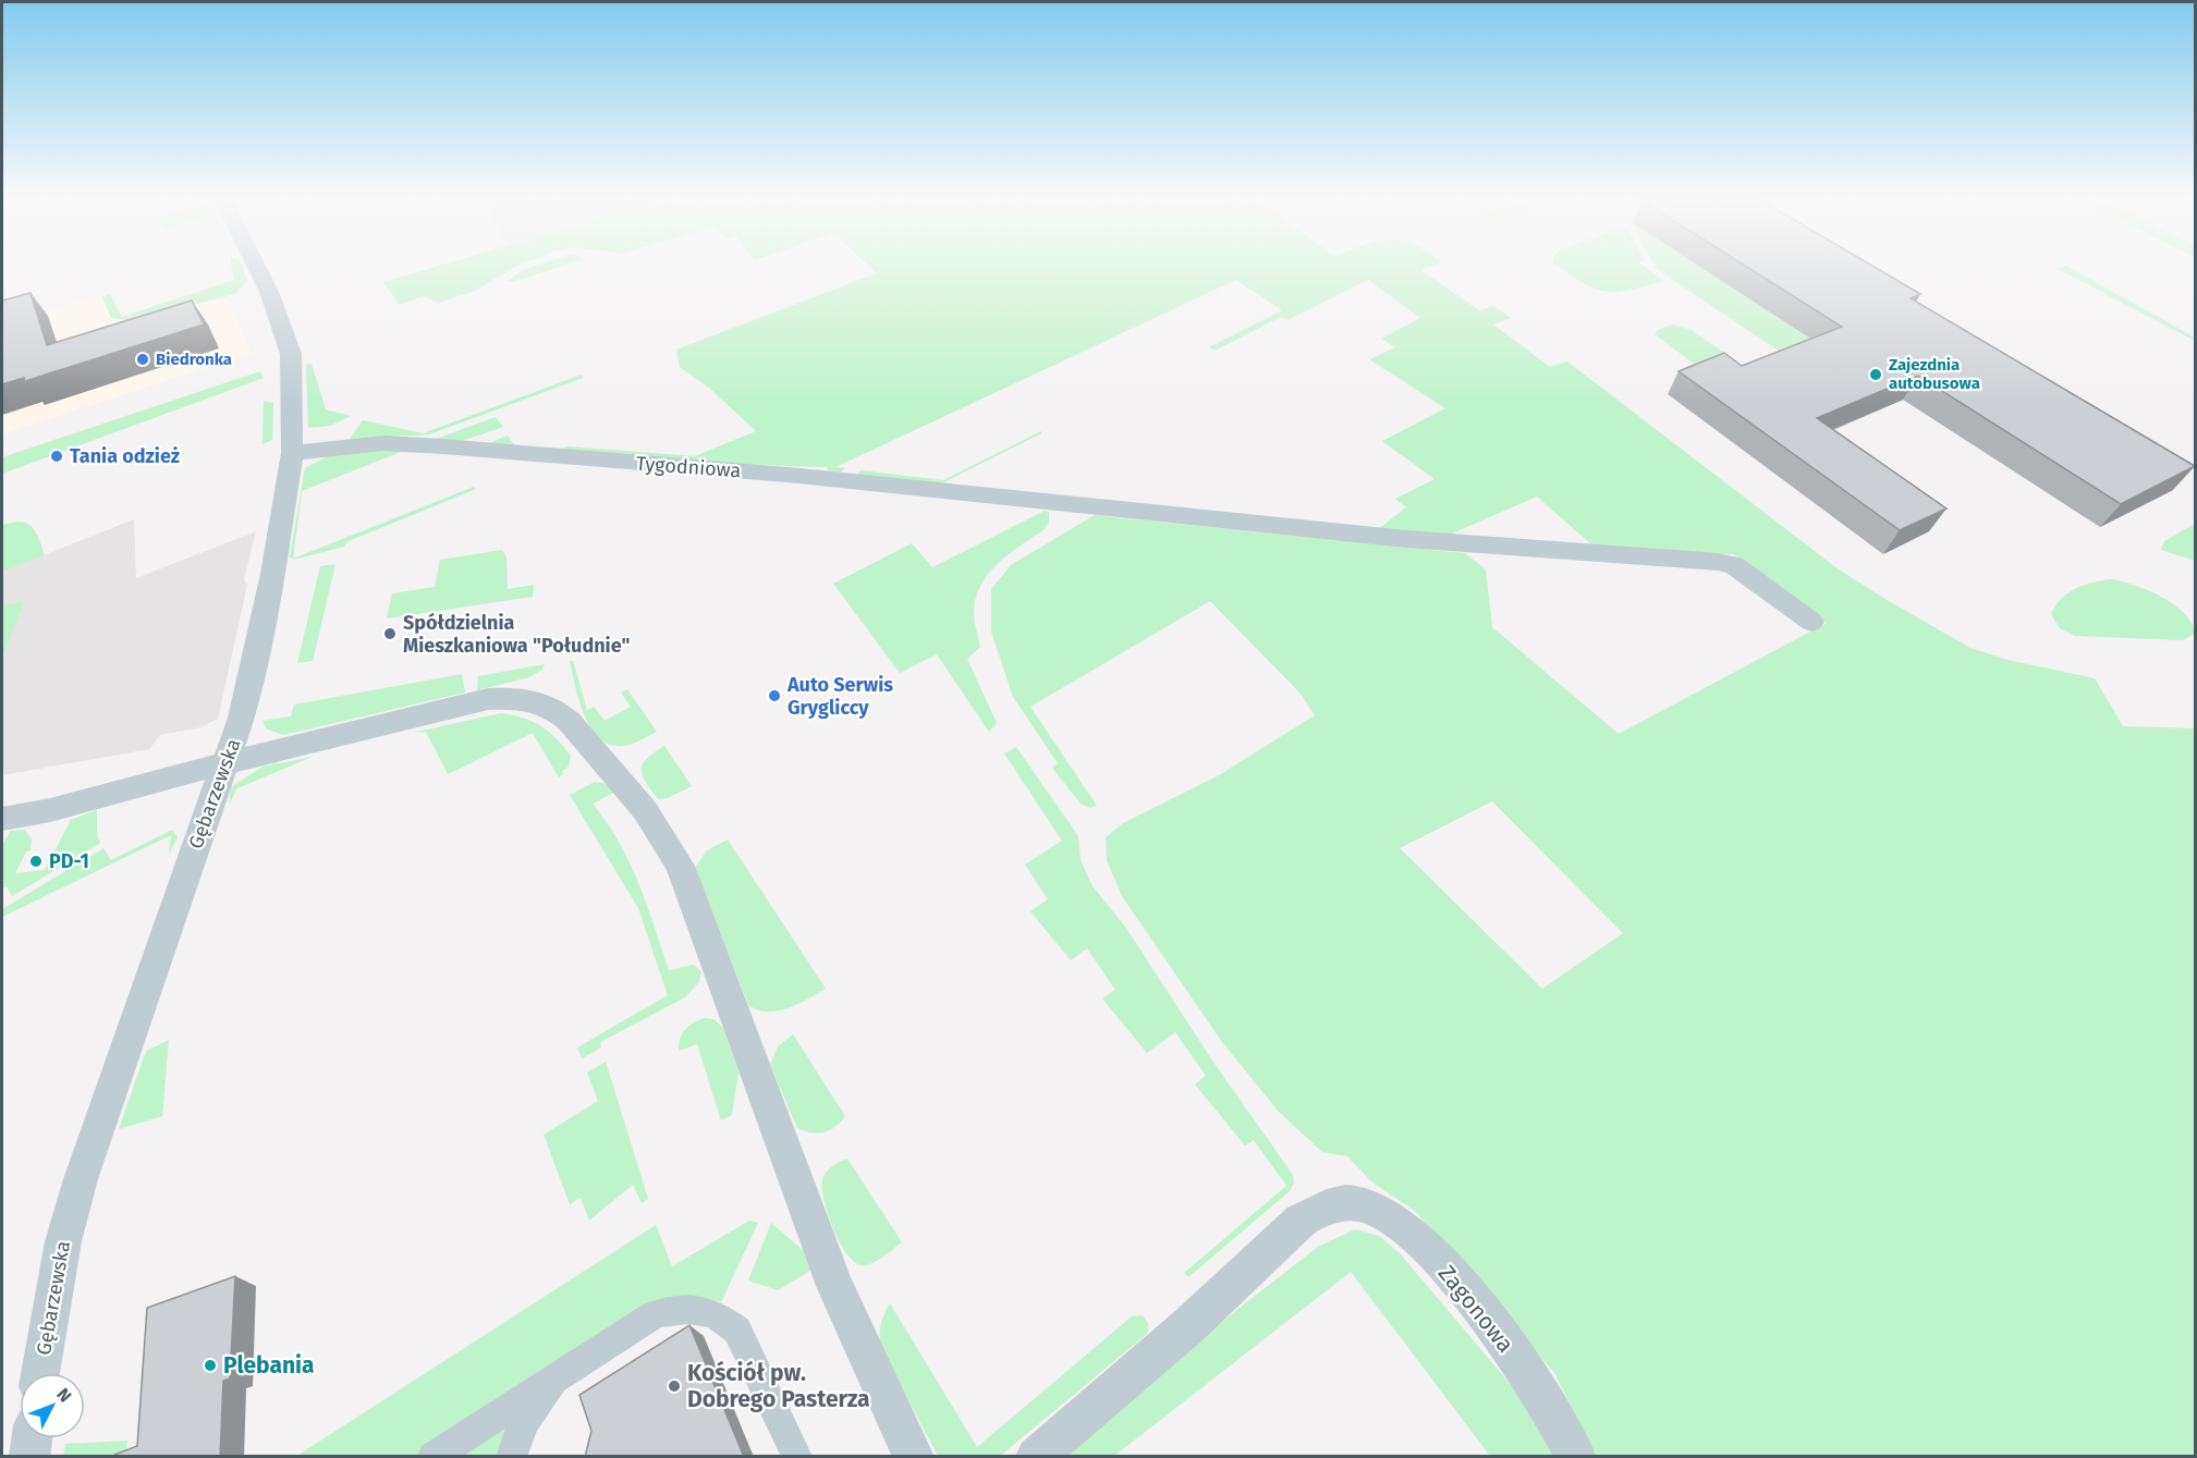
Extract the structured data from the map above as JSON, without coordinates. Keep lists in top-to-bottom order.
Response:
{
  "streets": {
    "street": ["Tygodniowa", "Gębarzewska", "Zagonowa"]
  },
  "crossings": [
    ["Tygodniowa", "Gębarzewska"]
  ],
  "places": [
    "Biedronka",
    "Zajezdnia autobusowa",
    "Tania odzież",
    "Spółdzielnia Mieszkaniowa \"Południe\"",
    "Auto Serwis Grygliccy",
    "PD-1",
    "Plebania",
    "Kościół pw. Dobrego Pasterza"
  ],
  "north": "top right"
}
